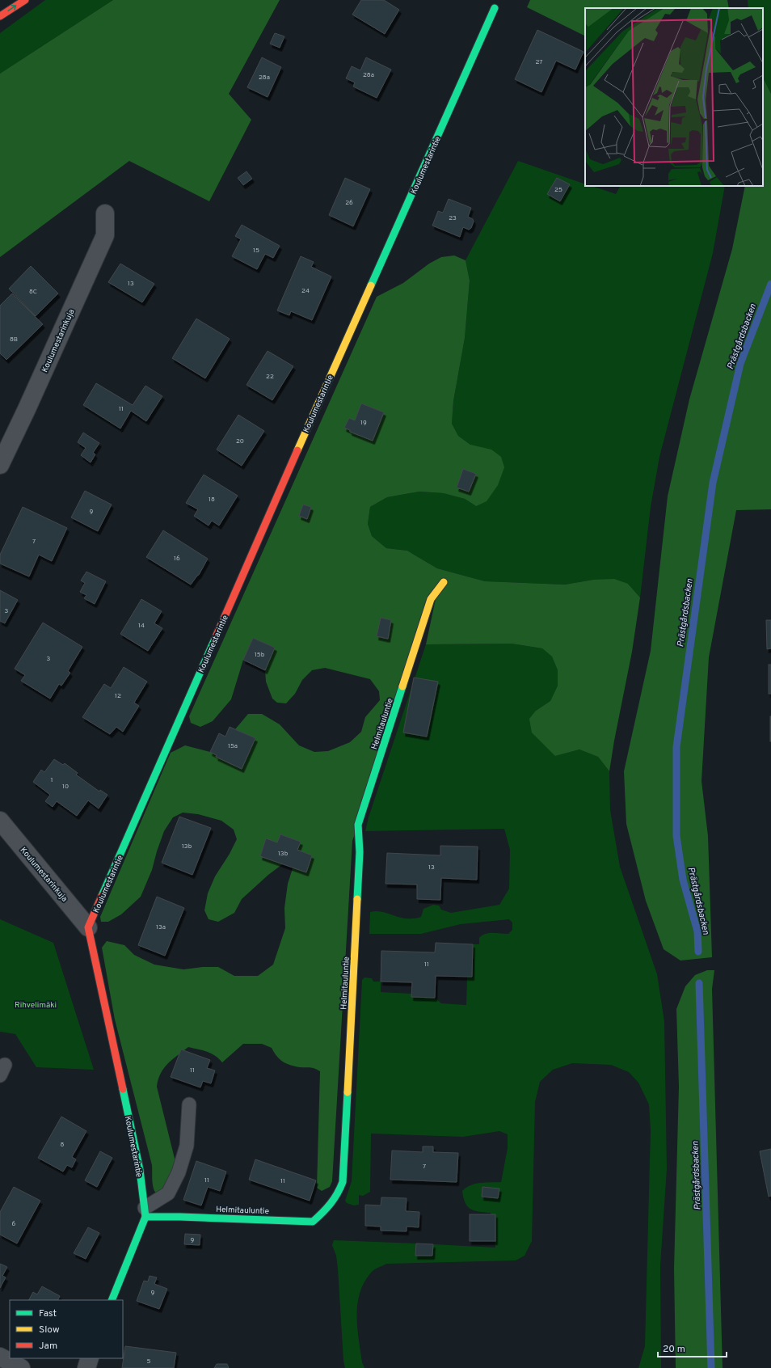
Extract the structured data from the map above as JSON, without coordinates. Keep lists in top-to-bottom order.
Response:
{
  "streets": {
    "main road": ["Koulumestarintie", "Helmitauluntie"],
    "street": ["Koulumestarinkuja"]
  },
  "crossings": [
    ["Koulumestarintie", "Koulumestarinkuja"],
    ["Koulumestarintie", "Helmitauluntie"]
  ],
  "water": ["Prästgårdsbacken"],
  "parks": ["Rihvelimäki"],
  "house_numbers": [
    "27",
    "28a",
    "28a",
    "25",
    "26",
    "23",
    "15",
    "13",
    "24",
    "8C",
    "8B",
    "22",
    "11",
    "19",
    "20",
    "18",
    "9",
    "7",
    "16",
    "3",
    "14",
    "15b",
    "3",
    "12",
    "15a",
    "1",
    "10",
    "13b",
    "13b",
    "13",
    "13a",
    "11",
    "11",
    "8",
    "7",
    "11",
    "11",
    "6",
    "9",
    "9",
    "5"
  ],
  "legend": ["Fast", "Slow", "Jam"],
  "scale_bar": "20 m"
}
